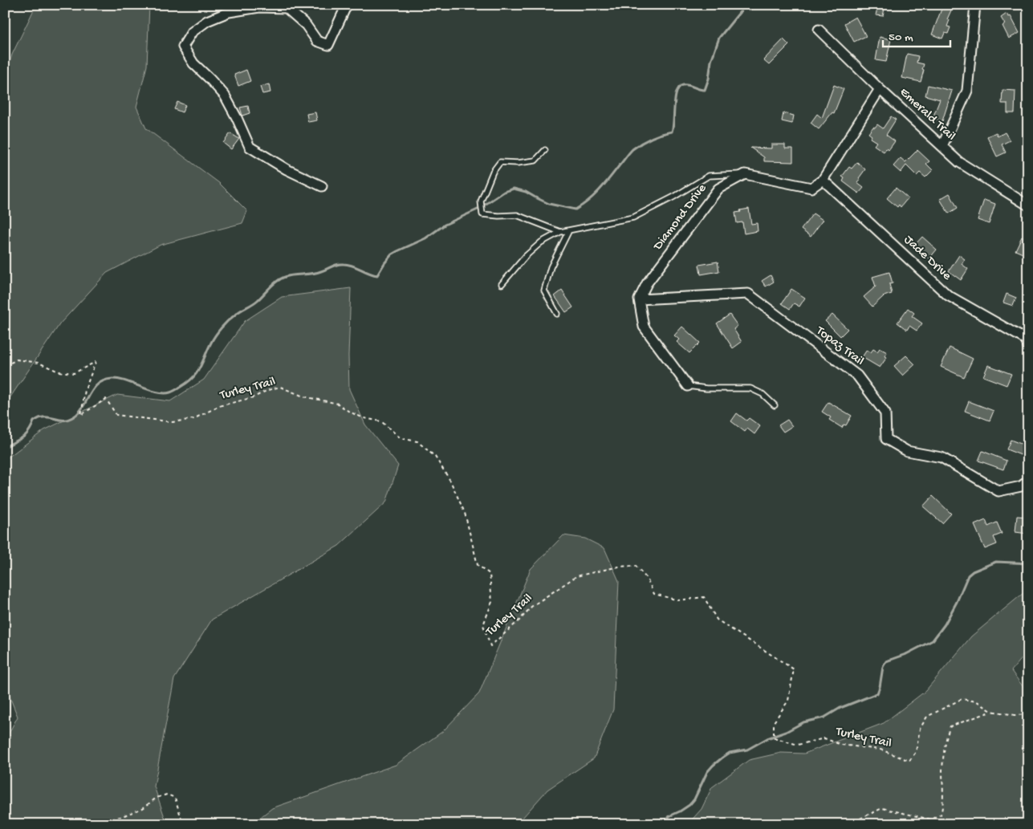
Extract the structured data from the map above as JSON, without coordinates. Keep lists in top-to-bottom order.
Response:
{
  "streets": {
    "street": [
      "Emerald Trail",
      "Diamond Drive",
      "Jade Drive",
      "Topaz Trail"
    ],
    "path": ["Turley Trail"]
  },
  "crossings": [
    ["Diamond Drive", "Topaz Trail"]
  ],
  "scale_bar": "50 m"
}
